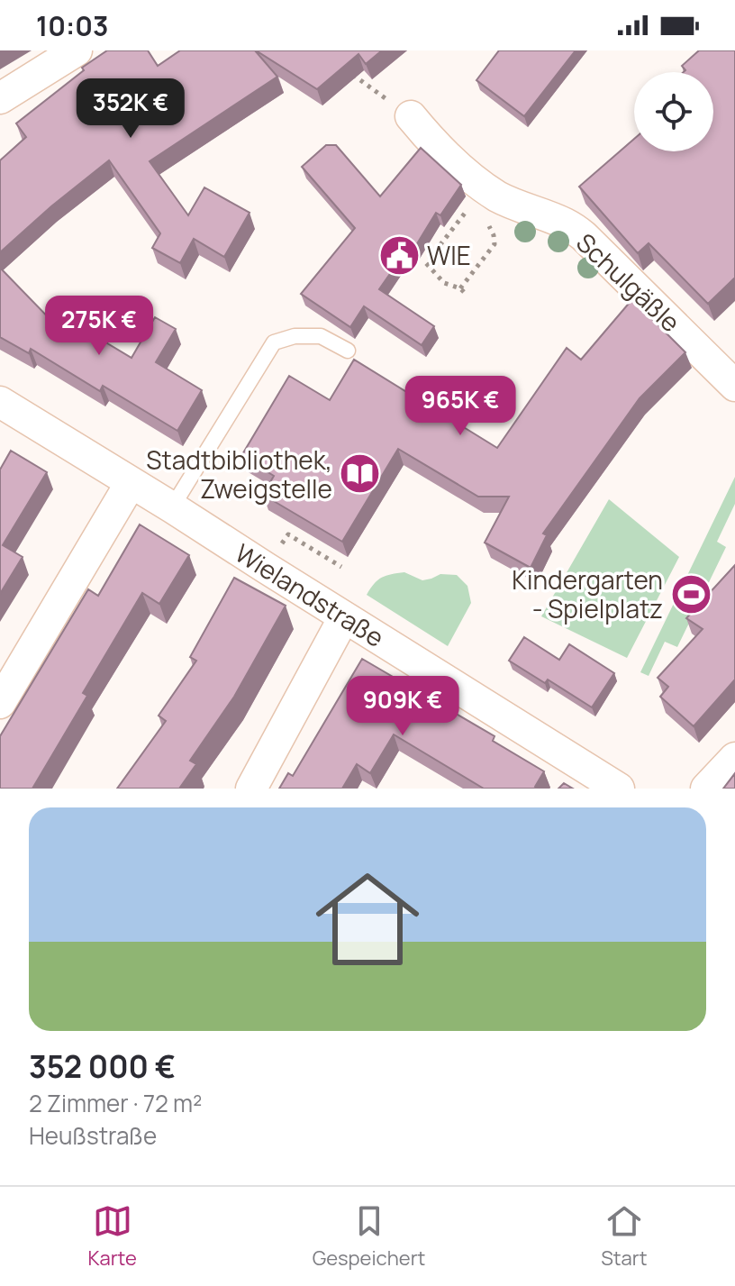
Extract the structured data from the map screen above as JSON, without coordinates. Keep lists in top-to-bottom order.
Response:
{
  "streets": {
    "street": ["Schulgäßle", "Wielandstraße"]
  },
  "places": {
    "public building": ["WIE"],
    "library": ["Stadtbibliothek, Zweigstelle"],
    "sports": ["Kindergarten - Spielplatz"]
  },
  "page": {
    "status": "10:03",
    "price": [
      "352K €",
      "275K €",
      "965K €",
      "909K €"
    ],
    "list": [
      {
        "name": "352 000 €",
        "note": "2 Zimmer · 72 m² · Heußstraße"
      }
    ],
    "tabs": ["Karte", "Gespeichert", "Start"]
  }
}
